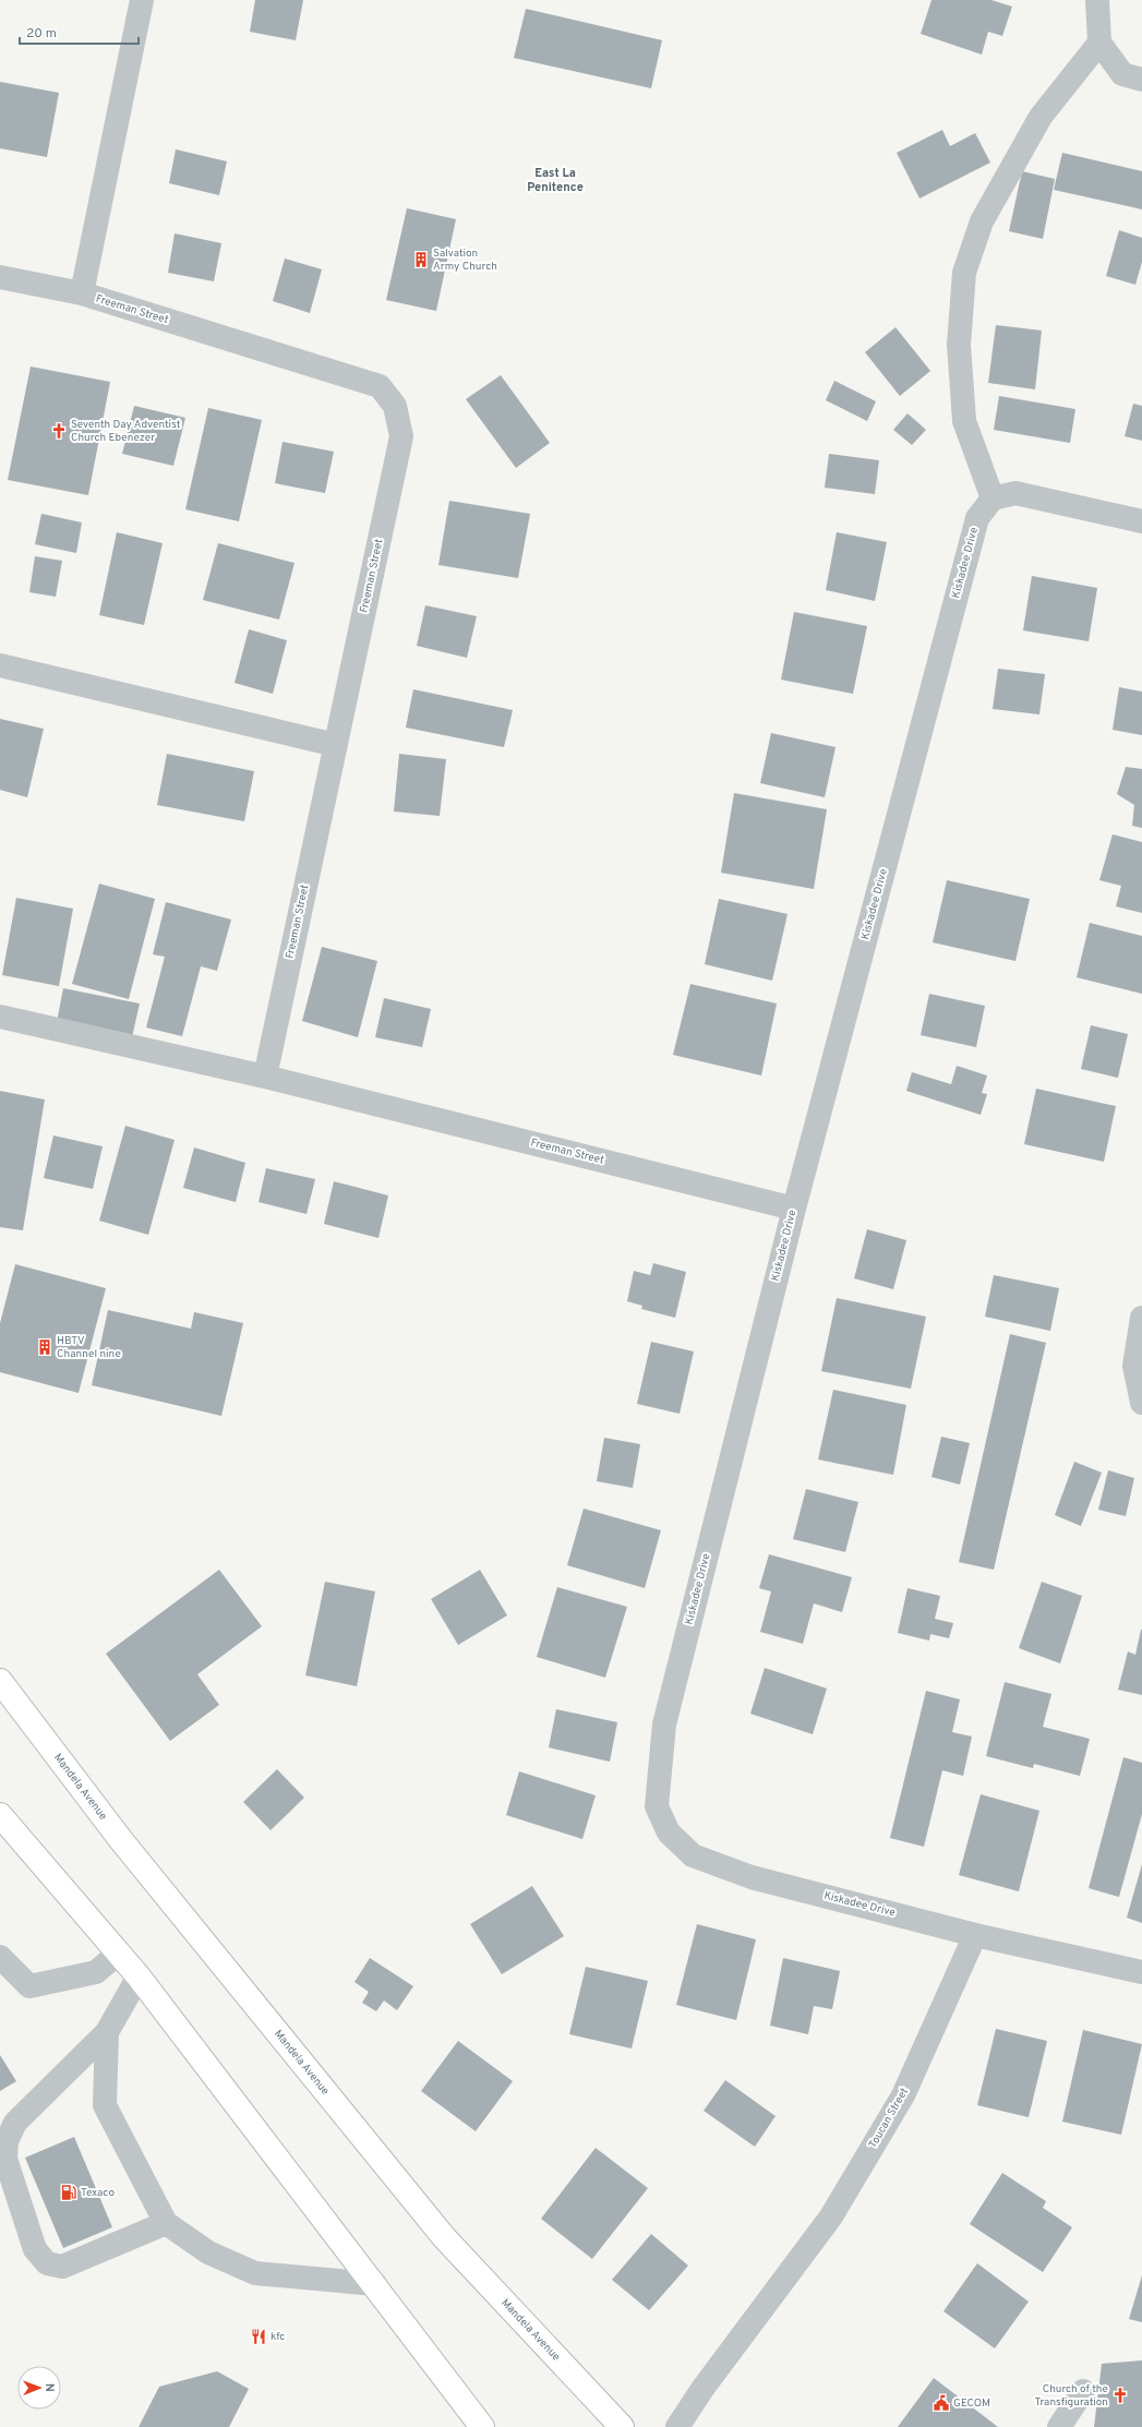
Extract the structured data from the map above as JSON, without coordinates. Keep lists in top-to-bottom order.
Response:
{
  "streets": {
    "main road": ["Mandela Avenue"],
    "street": ["Freeman Street", "Kiskadee Drive", "Toucan Street"]
  },
  "crossings": [
    ["Freeman Street", "Kiskadee Drive"],
    ["Kiskadee Drive", "Toucan Street"]
  ],
  "districts": ["East La Penitence"],
  "places": {
    "building": ["Salvation Army Church", "HBTV Channel nine"],
    "church": ["Seventh Day Adventist Church Ebenezer", "Church of the Transfiguration"],
    "fuel station": ["Texaco"],
    "restaurant": ["kfc"],
    "public building": ["GECOM"]
  },
  "scale_bar": "20 m",
  "north": "right"
}
